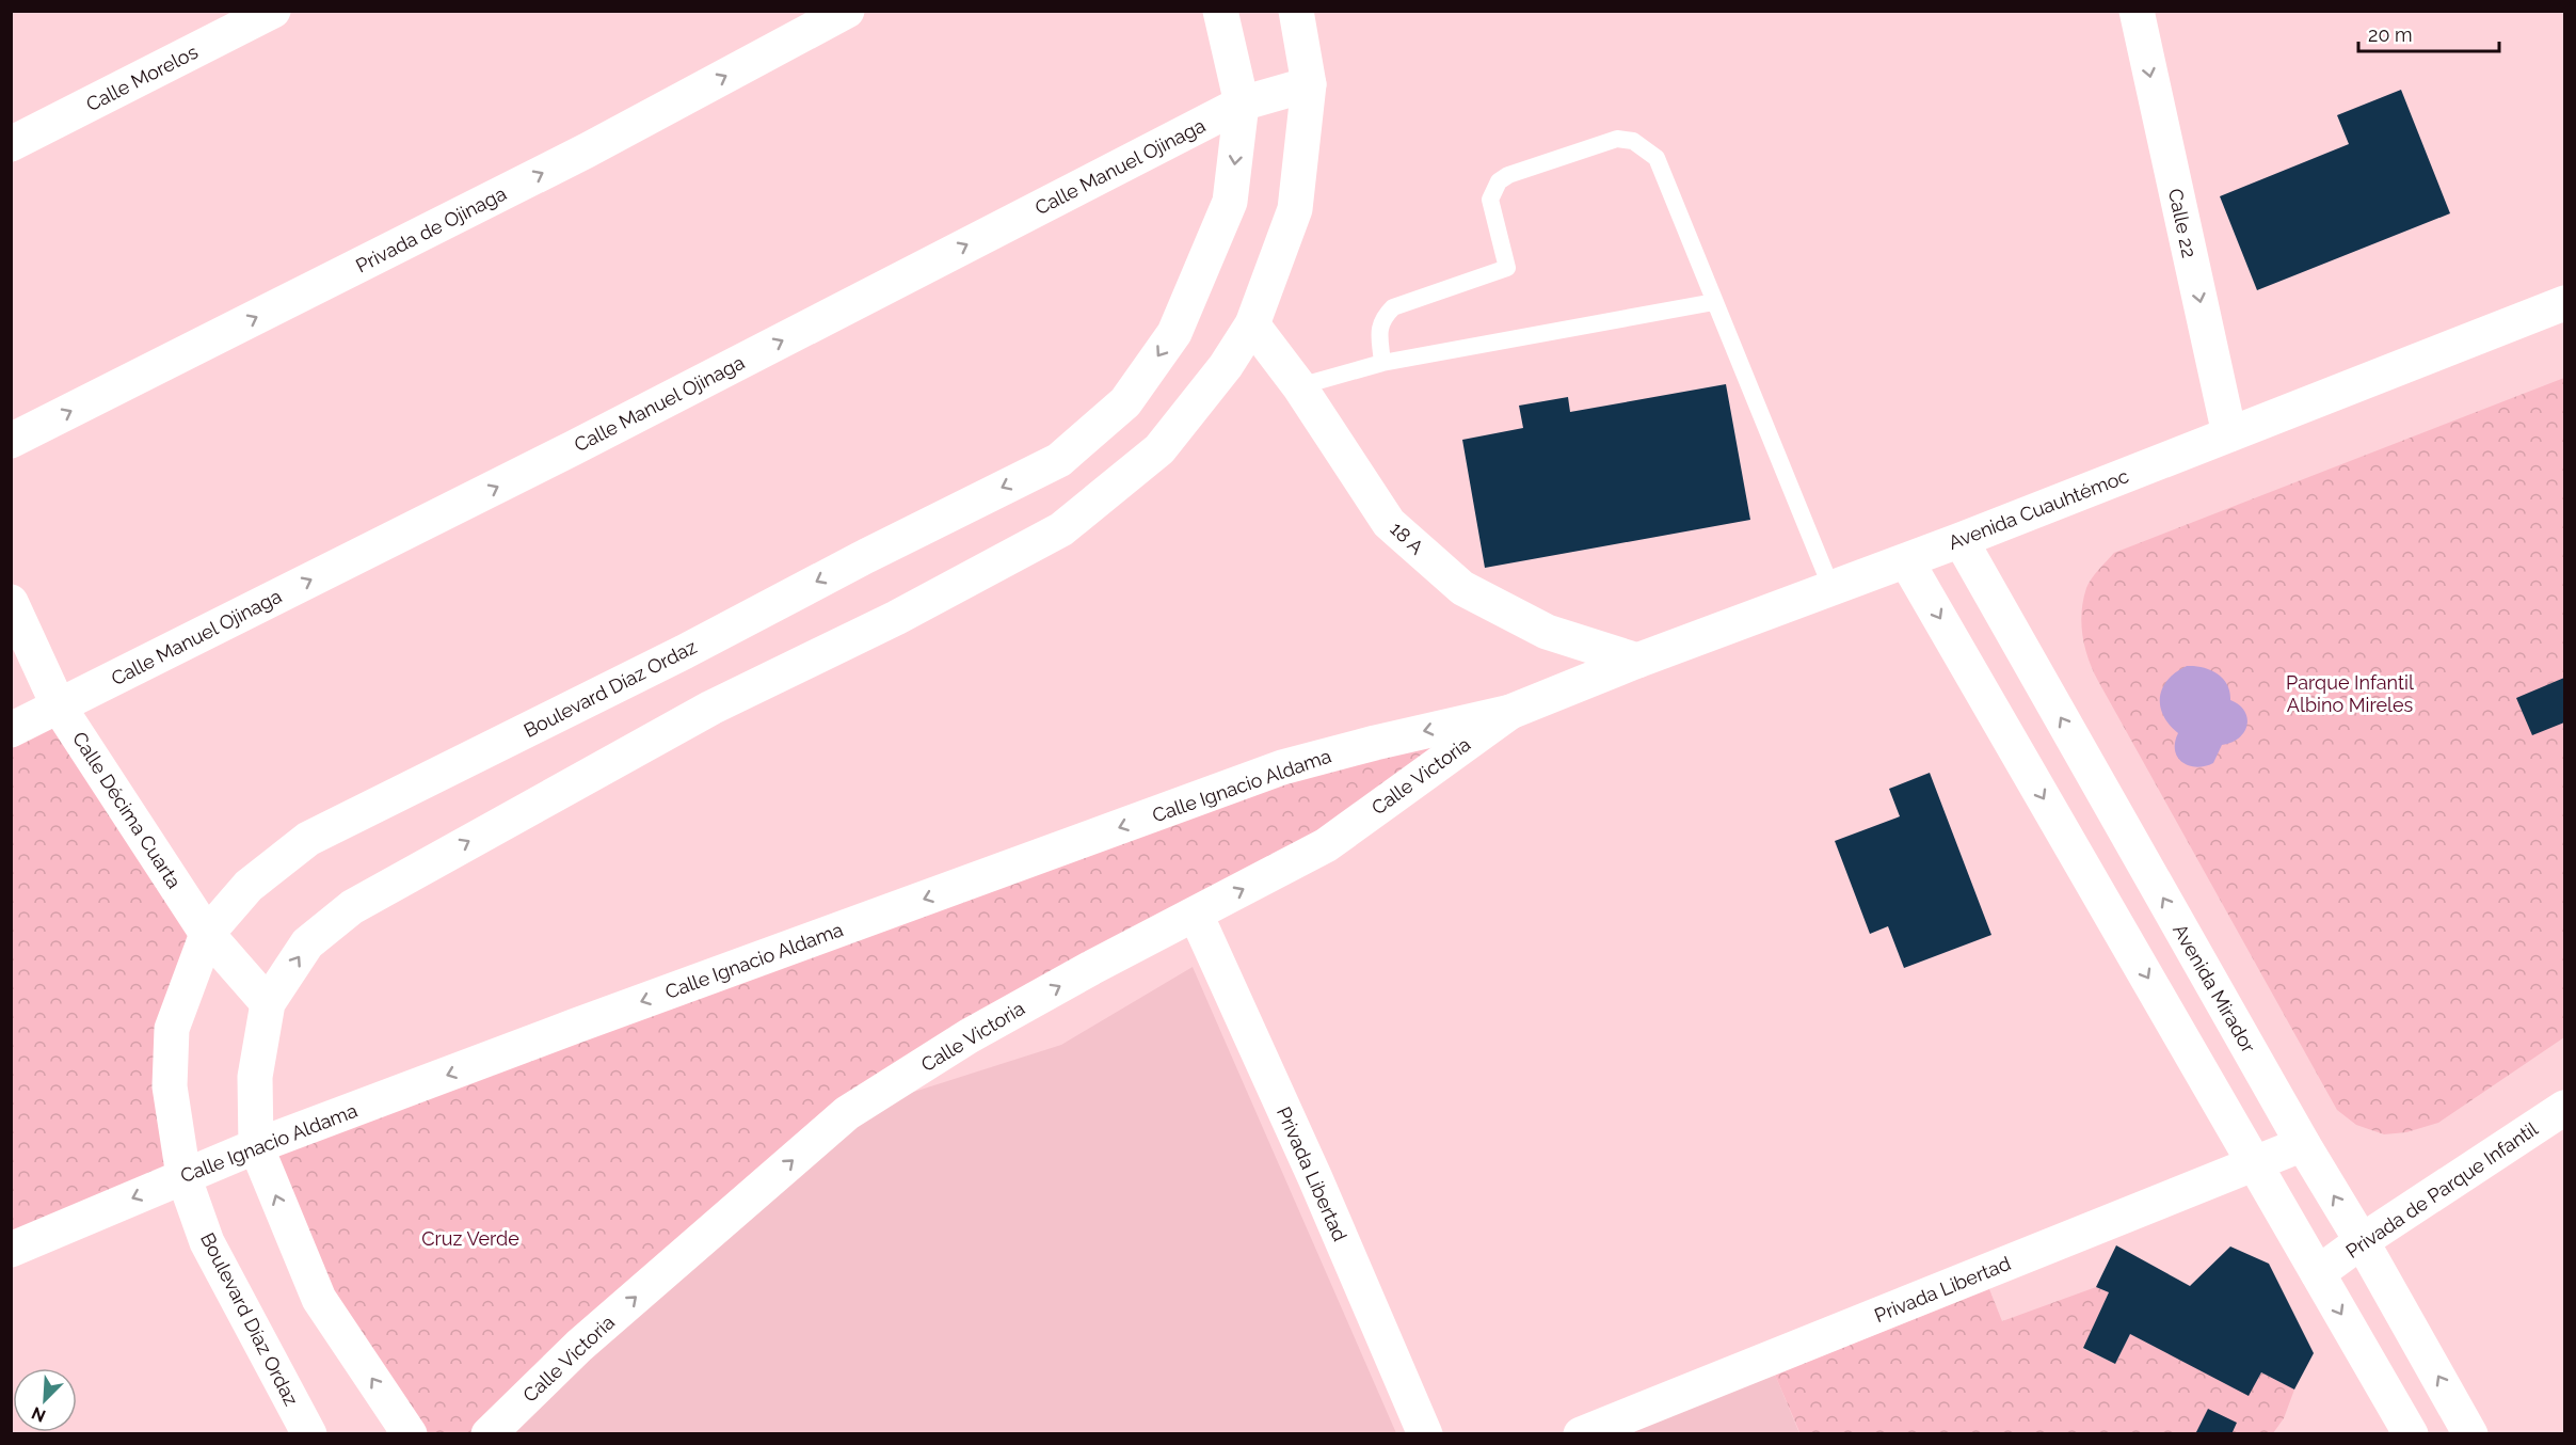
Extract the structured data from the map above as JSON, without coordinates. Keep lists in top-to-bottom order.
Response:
{
  "streets": {
    "main road": [
      "Calle Morelos",
      "Calle Manuel Ojinaga",
      "Calle 22",
      "Privada de Ojinaga",
      "Avenida Cuauhtémoc",
      "18 A",
      "Boulevard Díaz Ordaz",
      "Calle Victoria",
      "Calle Ignacio Aldama",
      "Calle Décima Cuarta",
      "Avenida Mirador",
      "Privada Libertad",
      "Privada de Parque Infantil"
    ]
  },
  "crossings": [
    ["Calle Manuel Ojinaga", "Boulevard Díaz Ordaz"],
    ["Calle Manuel Ojinaga", "Calle Décima Cuarta"],
    ["Calle 22", "Avenida Cuauhtémoc"],
    ["Avenida Cuauhtémoc", "18 A"],
    ["Avenida Cuauhtémoc", "Calle Victoria"],
    ["Avenida Cuauhtémoc", "Calle Ignacio Aldama"],
    ["Avenida Cuauhtémoc", "Avenida Mirador"],
    ["Boulevard Díaz Ordaz", "Calle Ignacio Aldama"],
    ["Boulevard Díaz Ordaz", "Calle Décima Cuarta"],
    ["Calle Victoria", "Calle Ignacio Aldama"],
    ["Calle Victoria", "Privada Libertad"],
    ["Avenida Mirador", "Privada Libertad"],
    ["Avenida Mirador", "Privada de Parque Infantil"]
  ],
  "one_way": ["Calle 22", "Privada de Ojinaga", "Calle Victoria"],
  "parks": ["Parque Infantil Albino Mireles", "Cruz Verde"],
  "scale_bar": "20 m",
  "north": "bottom left"
}
